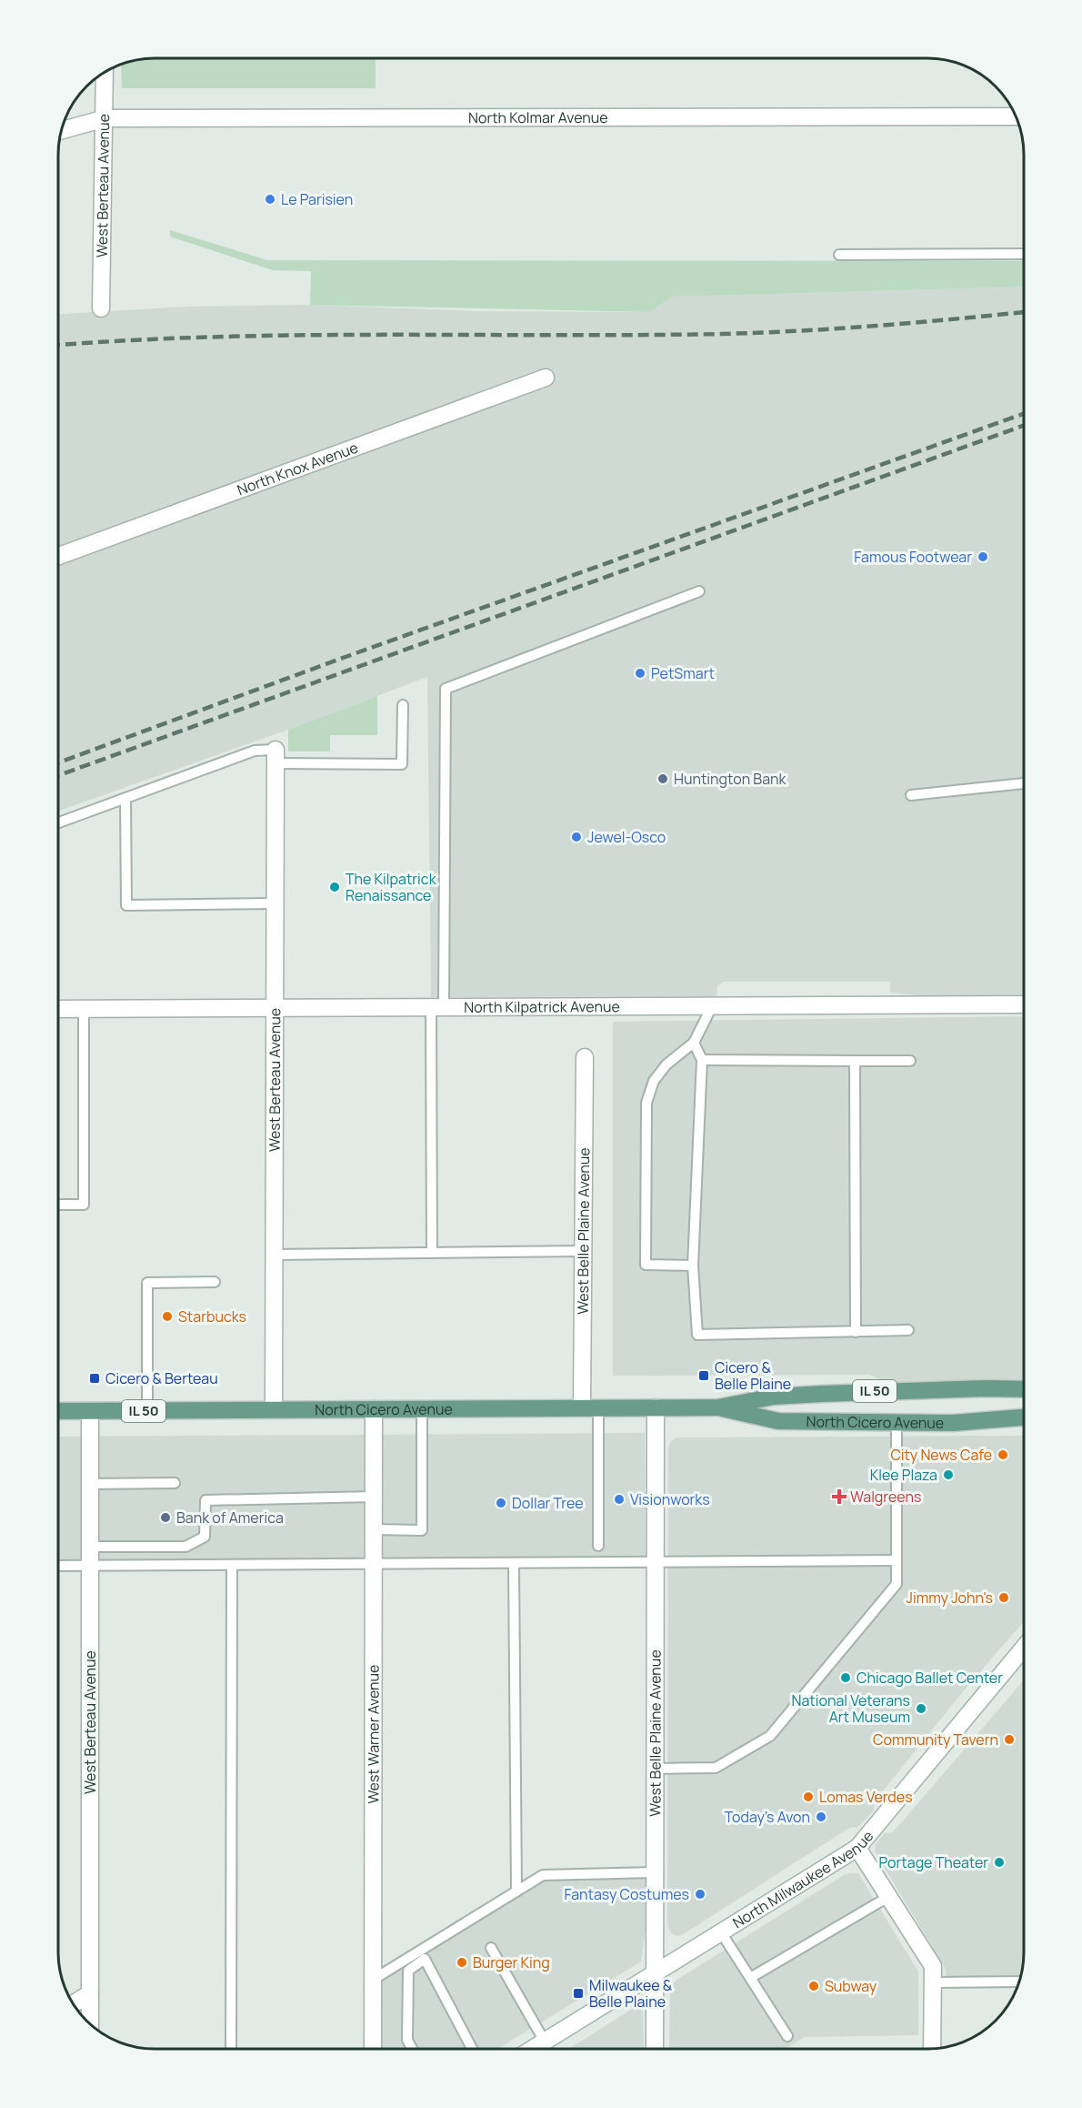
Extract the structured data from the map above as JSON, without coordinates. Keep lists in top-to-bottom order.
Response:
{
  "streets": {
    "main road": ["IL 50", "North Cicero Avenue"],
    "street": [
      "North Kolmar Avenue",
      "West Berteau Avenue",
      "North Knox Avenue",
      "North Kilpatrick Avenue",
      "West Belle Plaine Avenue",
      "West Warner Avenue",
      "North Milwaukee Avenue"
    ]
  },
  "crossings": [
    ["North Kolmar Avenue", "West Berteau Avenue"],
    ["West Berteau Avenue", "North Kilpatrick Avenue"],
    ["West Berteau Avenue", "North Cicero Avenue"],
    ["West Belle Plaine Avenue", "North Cicero Avenue"],
    ["West Belle Plaine Avenue", "North Milwaukee Avenue"],
    ["North Cicero Avenue", "West Warner Avenue"]
  ],
  "places": {
    "other": [
      "Le Parisien",
      "Famous Footwear",
      "PetSmart",
      "Huntington Bank",
      "Jewel-Osco",
      "The Kilpatrick Renaissance",
      "Starbucks",
      "City News Cafe",
      "Klee Plaza",
      "Visionworks",
      "Dollar Tree",
      "Bank of America",
      "Jimmy John's",
      "Chicago Ballet Center",
      "National Veterans Art Museum",
      "Community Tavern",
      "Lomas Verdes",
      "Today's Avon",
      "Portage Theater",
      "Fantasy Costumes",
      "Burger King",
      "Subway"
    ],
    "transit": ["Cicero & Belle Plaine", "Cicero & Berteau", "Milwaukee & Belle Plaine"],
    "health": ["Walgreens"]
  }
}
